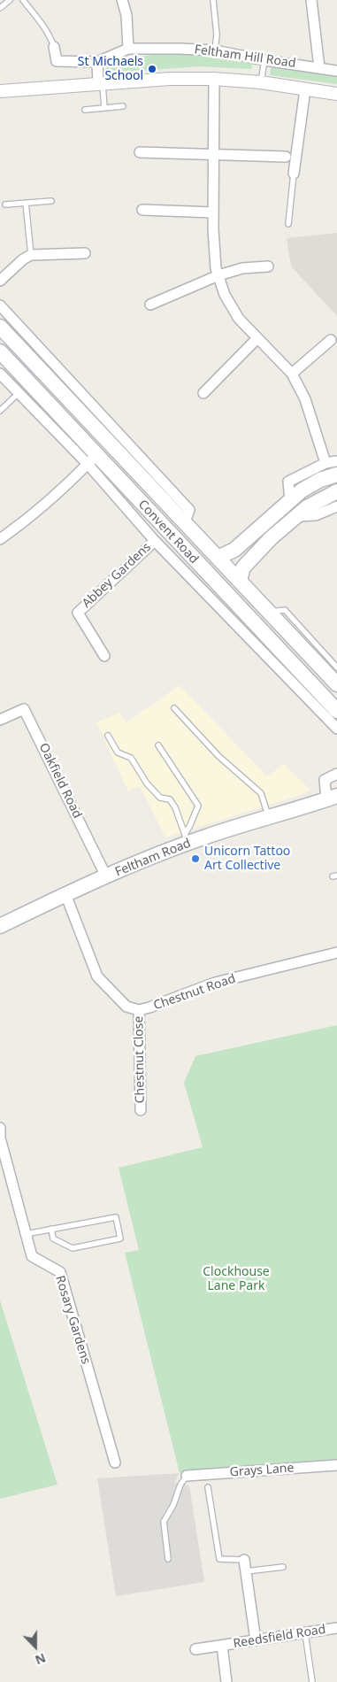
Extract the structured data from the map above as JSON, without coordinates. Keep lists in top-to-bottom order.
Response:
{
  "streets": {
    "main road": ["Convent Road", "Feltham Road"],
    "street": [
      "Feltham Hill Road",
      "Abbey Gardens",
      "Oakfield Road",
      "Chestnut Road",
      "Chestnut Close",
      "Rosary Gardens",
      "Grays Lane",
      "Reedsfield Road"
    ]
  },
  "crossings": [
    ["Convent Road", "Abbey Gardens"],
    ["Oakfield Road", "Feltham Road"],
    ["Feltham Road", "Chestnut Road"],
    ["Chestnut Road", "Chestnut Close"]
  ],
  "parks": ["Clockhouse Lane Park"],
  "places": ["St Michaels School", "Unicorn Tattoo Art Collective"],
  "north": "bottom"
}
